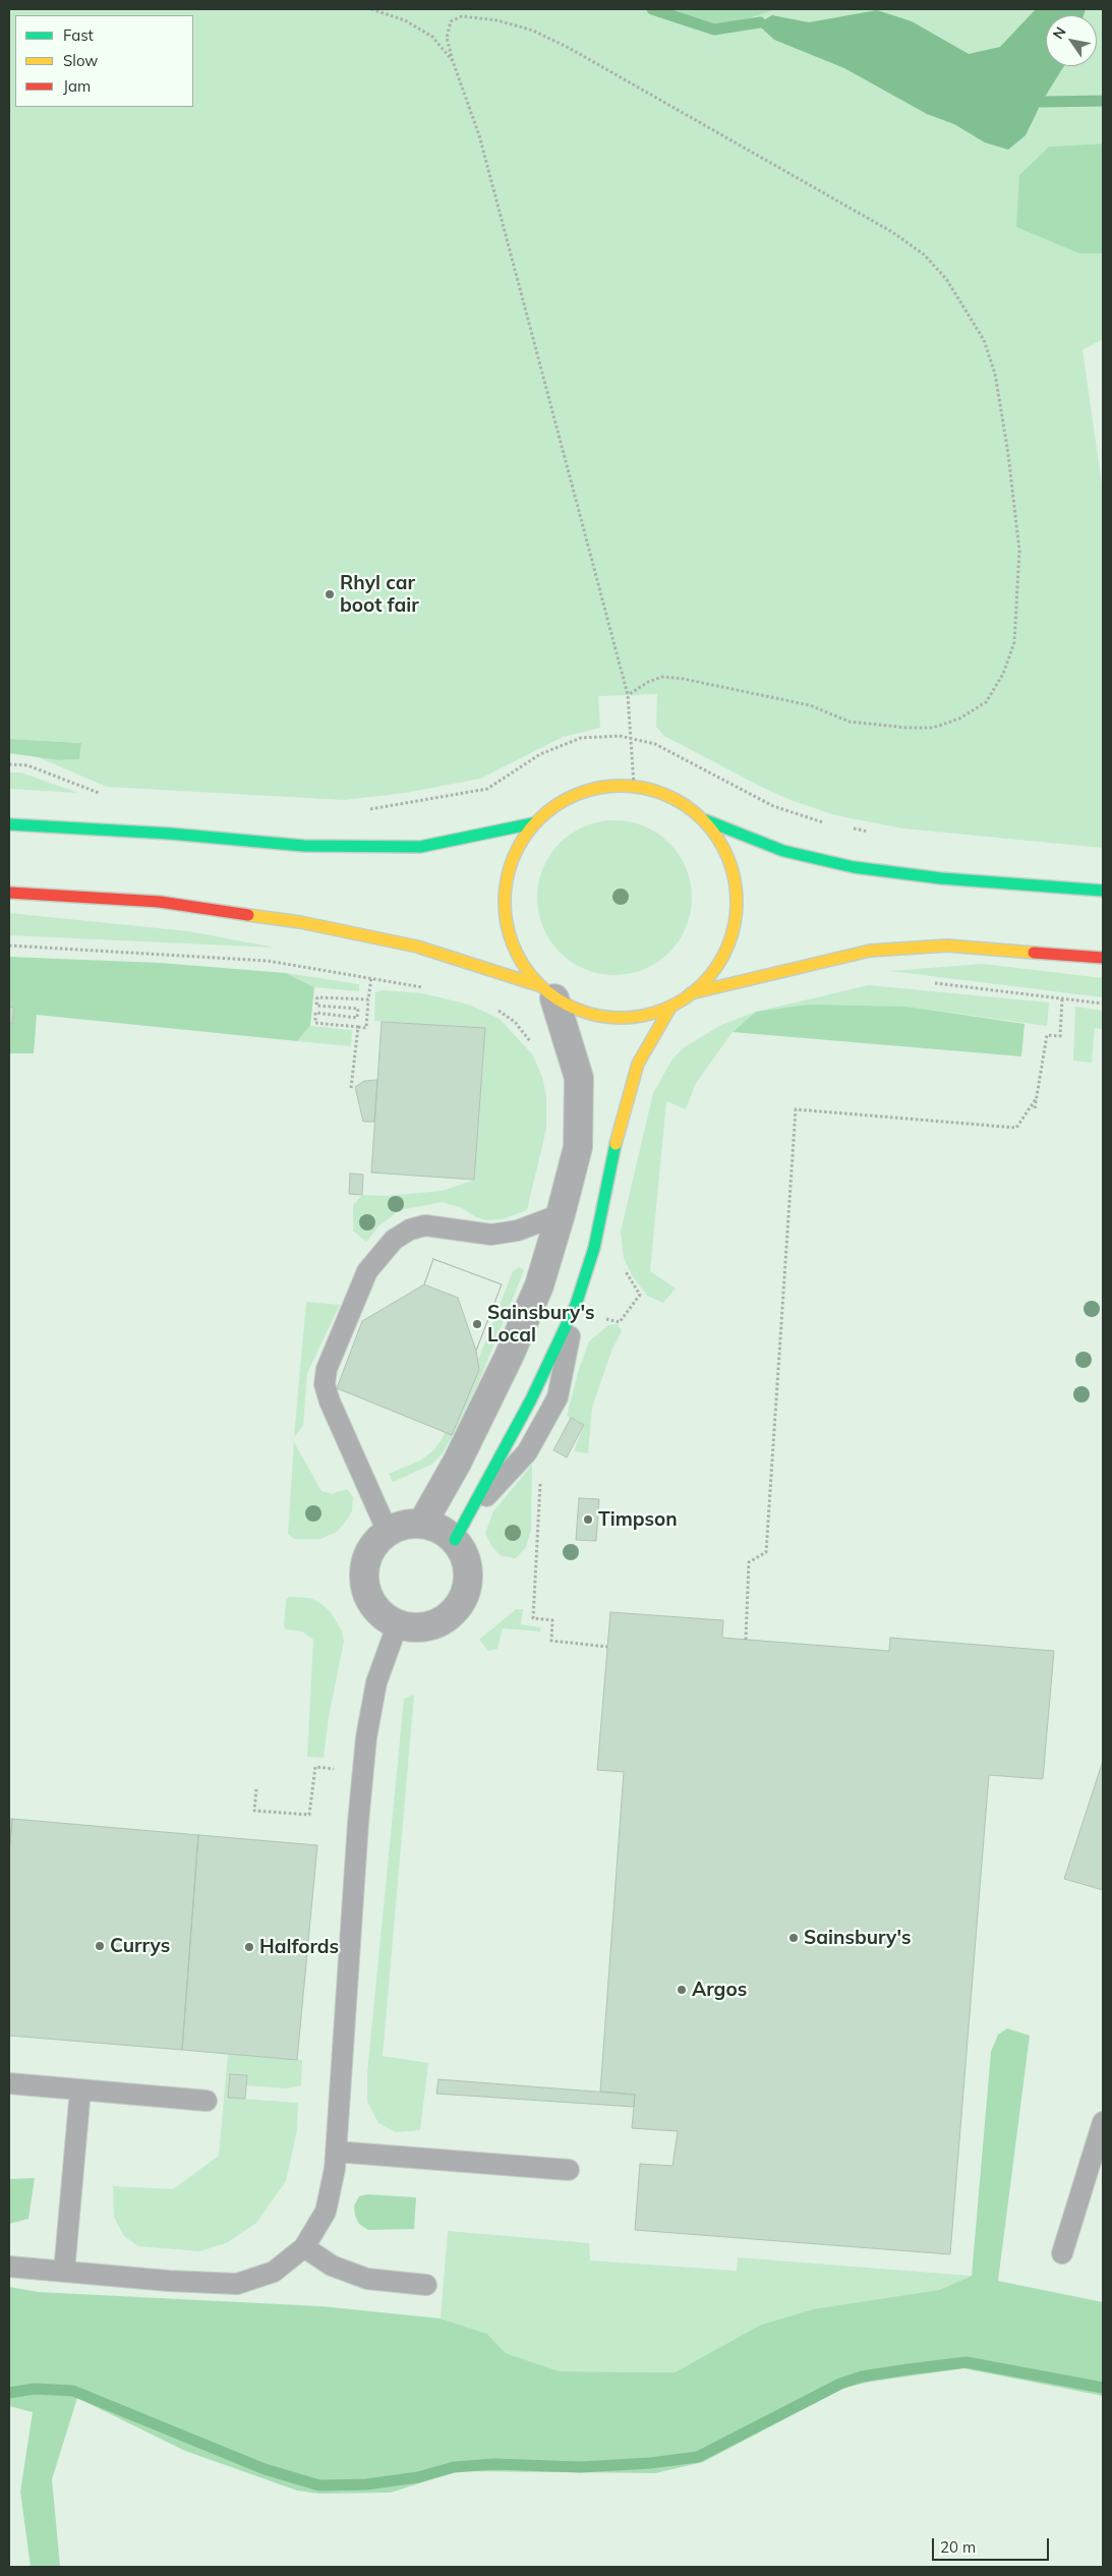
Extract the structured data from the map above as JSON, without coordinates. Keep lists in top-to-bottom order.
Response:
{
  "places": [
    "Rhyl car boot fair",
    "Sainsbury's Local",
    "Timpson",
    "Sainsbury's",
    "Currys",
    "Halfords",
    "Argos"
  ],
  "legend": ["Fast", "Slow", "Jam"],
  "scale_bar": "20 m",
  "north": "top left"
}
